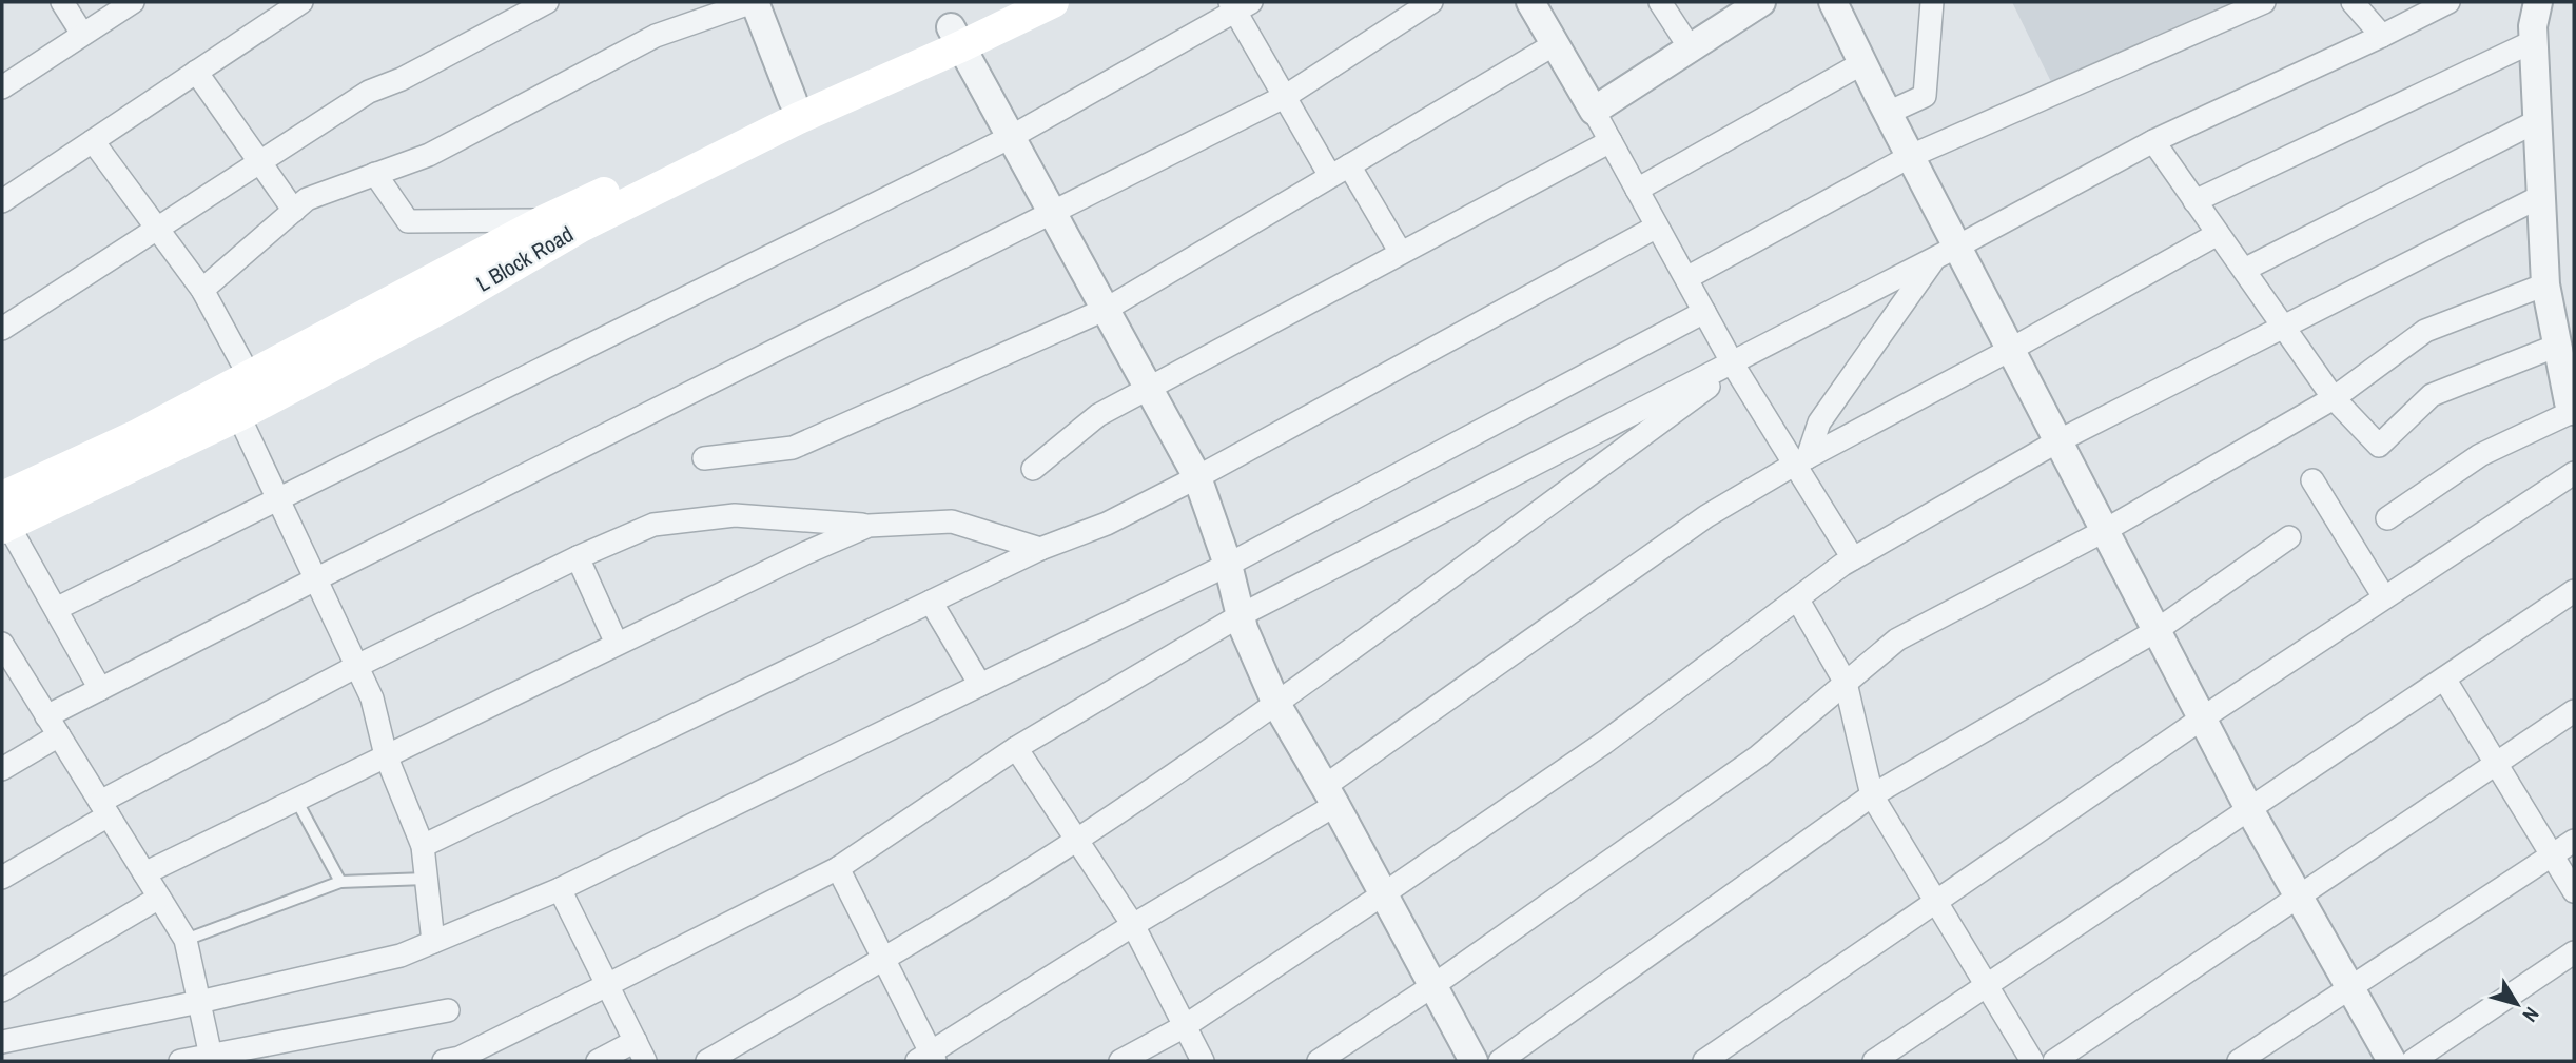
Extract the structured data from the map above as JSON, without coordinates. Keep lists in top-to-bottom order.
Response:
{
  "streets": {
    "main road": ["L Block Road"]
  },
  "north": "bottom right"
}
